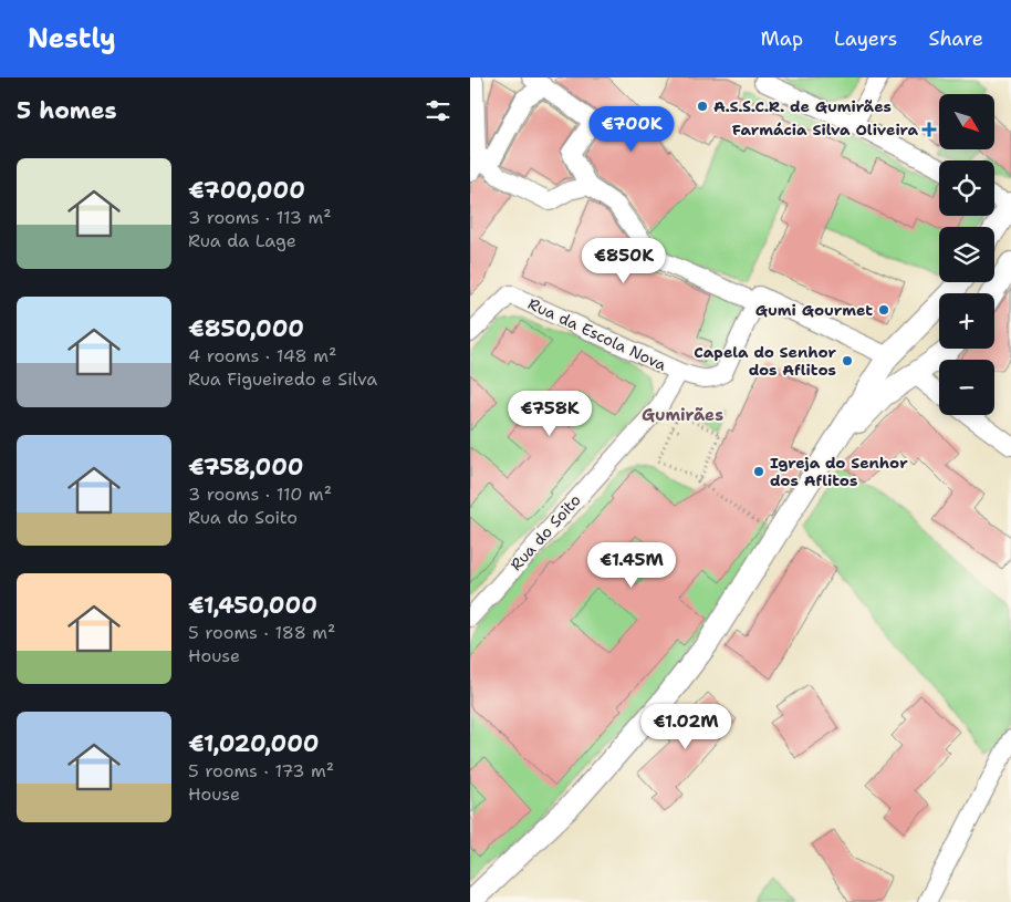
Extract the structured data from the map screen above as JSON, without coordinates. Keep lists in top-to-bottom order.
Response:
{
  "streets": {
    "street": ["Rua da Escola Nova", "Rua do Soito"]
  },
  "crossings": [
    ["Rua da Escola Nova", "Rua do Soito"]
  ],
  "districts": ["Gumirães"],
  "places": {
    "other": [
      "A.S.S.C.R. de Gumirães",
      "Gumi Gourmet",
      "Capela do Senhor dos Aflitos",
      "Igreja do Senhor dos Aflitos"
    ],
    "health": ["Farmácia Silva Oliveira"]
  },
  "north": "bottom right",
  "page": {
    "header": "Nestly",
    "nav": ["Map", "Layers", "Share"],
    "heading": "5 homes",
    "map_buttons": ["+", "−"],
    "price": [
      "€700K",
      "€850K",
      "€758K",
      "€1.45M",
      "€1.02M"
    ],
    "list": [
      {
        "name": "€700,000",
        "note": "3 rooms · 113 m² · Rua da Lage"
      },
      {
        "name": "€850,000",
        "note": "4 rooms · 148 m² · Rua Figueiredo e Silva"
      },
      {
        "name": "€758,000",
        "note": "3 rooms · 110 m² · Rua do Soito"
      },
      {
        "name": "€1,450,000",
        "note": "5 rooms · 188 m² · House"
      },
      {
        "name": "€1,020,000",
        "note": "5 rooms · 173 m² · House"
      }
    ]
  }
}
